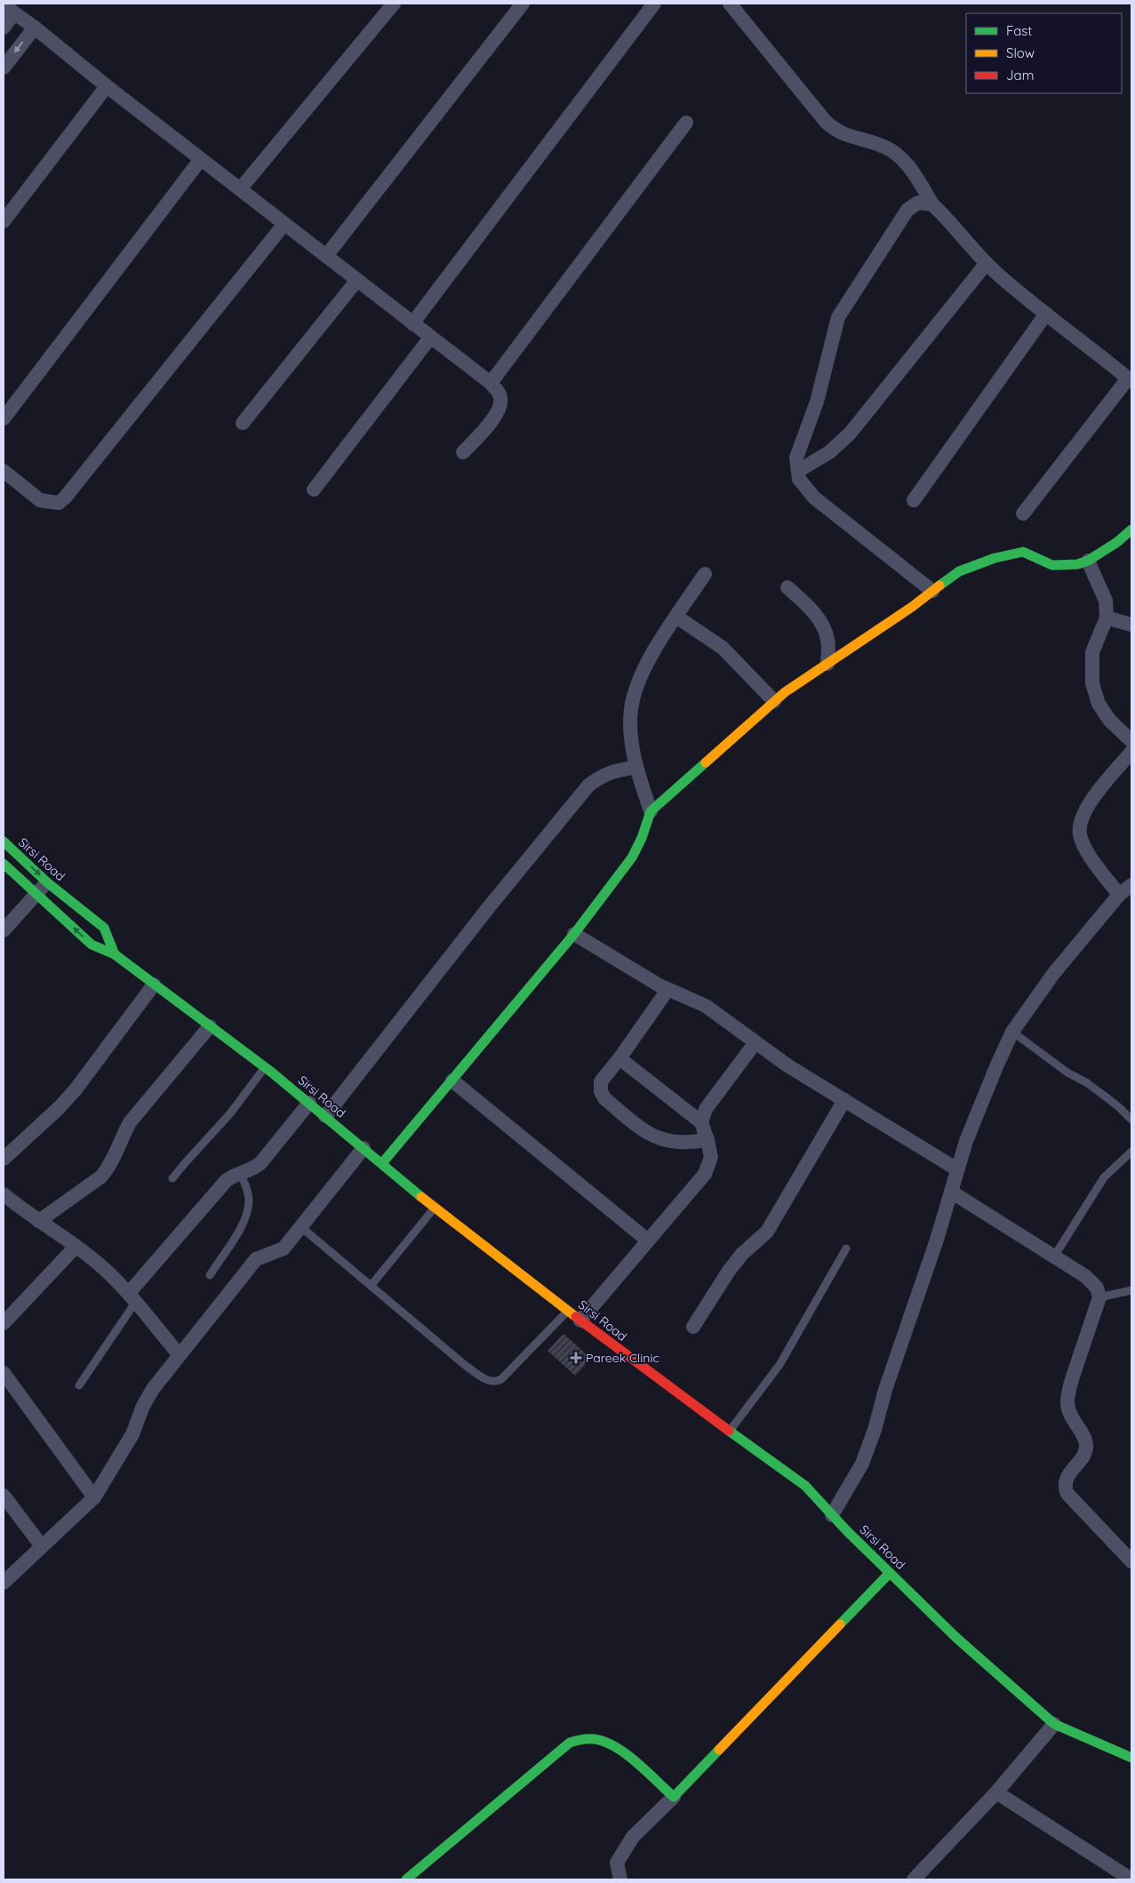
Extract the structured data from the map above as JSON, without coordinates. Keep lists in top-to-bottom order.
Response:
{
  "streets": {
    "street": ["Sirsi Road"]
  },
  "places": {
    "health": ["Pareek Clinic"]
  },
  "legend": ["Fast", "Slow", "Jam"]
}
